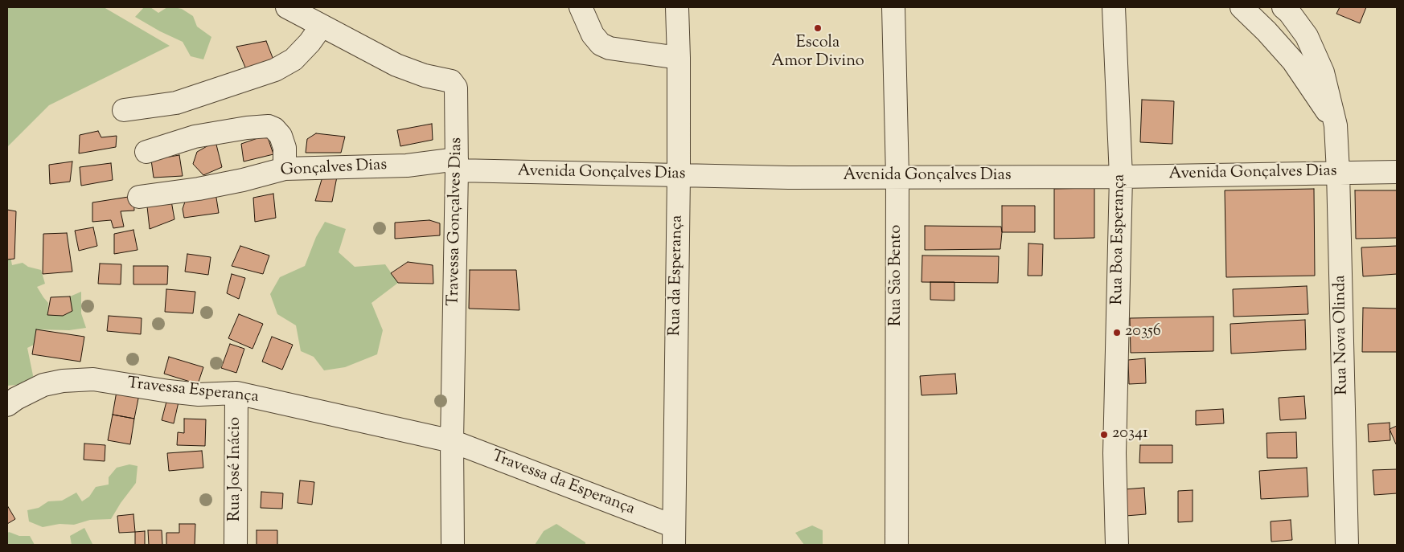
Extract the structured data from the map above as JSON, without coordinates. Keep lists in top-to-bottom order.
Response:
{
  "streets": {
    "street": [
      "Gonçalves Dias",
      "Avenida Gonçalves Dias",
      "Travessa Gonçalves Dias",
      "Rua Boa Esperança",
      "Rua da Esperança",
      "Rua São Bento",
      "Rua Nova Olinda",
      "Travessa Esperança",
      "Rua José Inácio",
      "Travessa da Esperança"
    ]
  },
  "crossings": [
    ["Gonçalves Dias", "Avenida Gonçalves Dias"],
    ["Gonçalves Dias", "Travessa Gonçalves Dias"],
    ["Avenida Gonçalves Dias", "Travessa Gonçalves Dias"],
    ["Avenida Gonçalves Dias", "Rua Boa Esperança"],
    ["Avenida Gonçalves Dias", "Rua da Esperança"],
    ["Avenida Gonçalves Dias", "Rua São Bento"],
    ["Avenida Gonçalves Dias", "Rua Nova Olinda"],
    ["Travessa Gonçalves Dias", "Travessa Esperança"],
    ["Travessa Gonçalves Dias", "Travessa da Esperança"],
    ["Rua da Esperança", "Travessa da Esperança"],
    ["Travessa Esperança", "Rua José Inácio"],
    ["Travessa Esperança", "Travessa da Esperança"]
  ],
  "places": ["Escola Amor Divino", "20356", "20341"]
}
